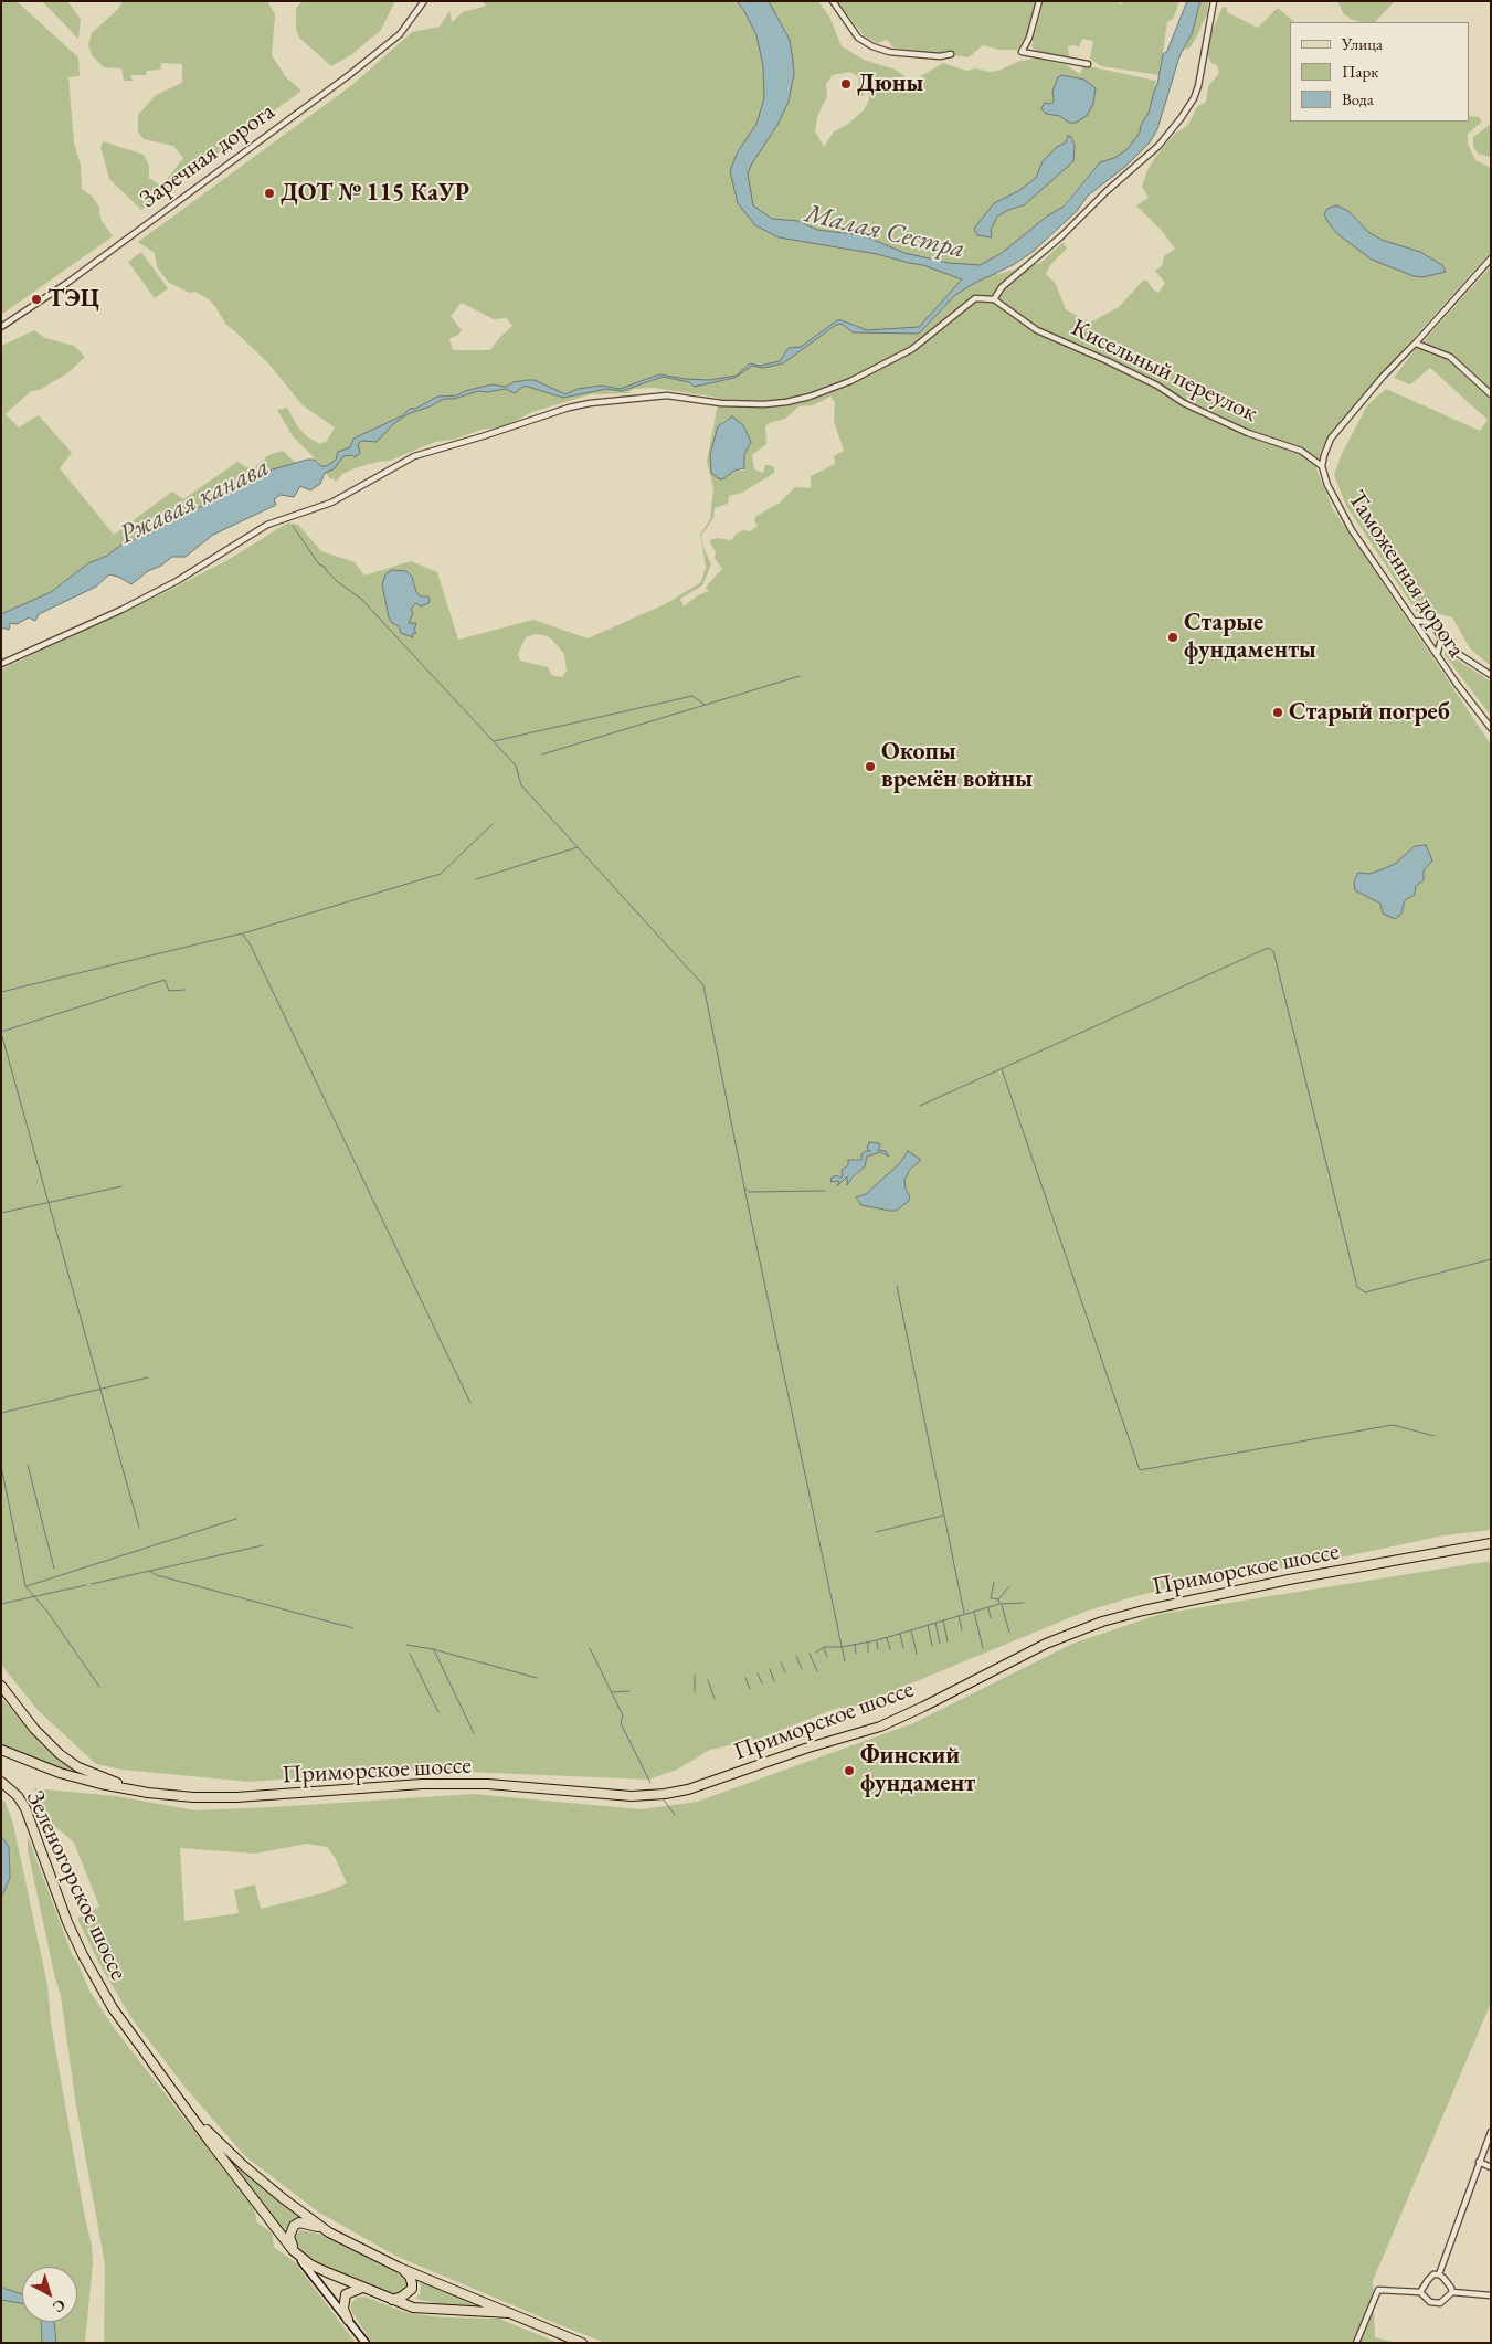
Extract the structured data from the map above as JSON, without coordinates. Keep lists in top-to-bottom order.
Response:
{
  "streets": {
    "main road": ["Приморское шоссе", "Зеленогорское шоссе"],
    "street": ["Заречная дорога", "Кисельный переулок", "Таможенная дорога"]
  },
  "crossings": [
    ["Кисельный переулок", "Таможенная дорога"]
  ],
  "water": ["Малая Сестра", "Ржавая канава"],
  "places": [
    "Дюны",
    "ДОТ № 115 КаУР",
    "ТЭЦ",
    "Старые фундаменты",
    "Старый погреб",
    "Окопы времён войны",
    "Финский фундамент"
  ],
  "legend": ["Улица", "Парк", "Вода"],
  "north": "bottom right"
}
